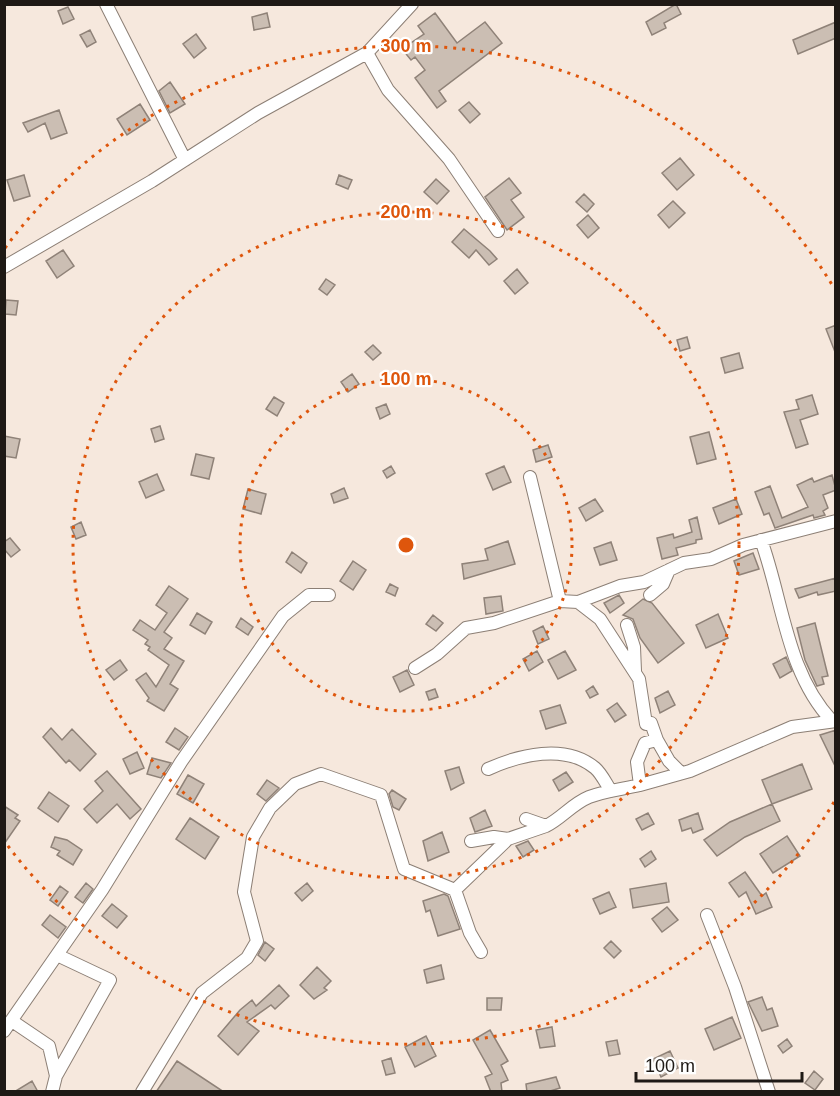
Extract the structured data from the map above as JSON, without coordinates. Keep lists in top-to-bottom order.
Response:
{
  "scale_bar": "100 m",
  "rings": ["300 m", "200 m", "100 m"]
}
